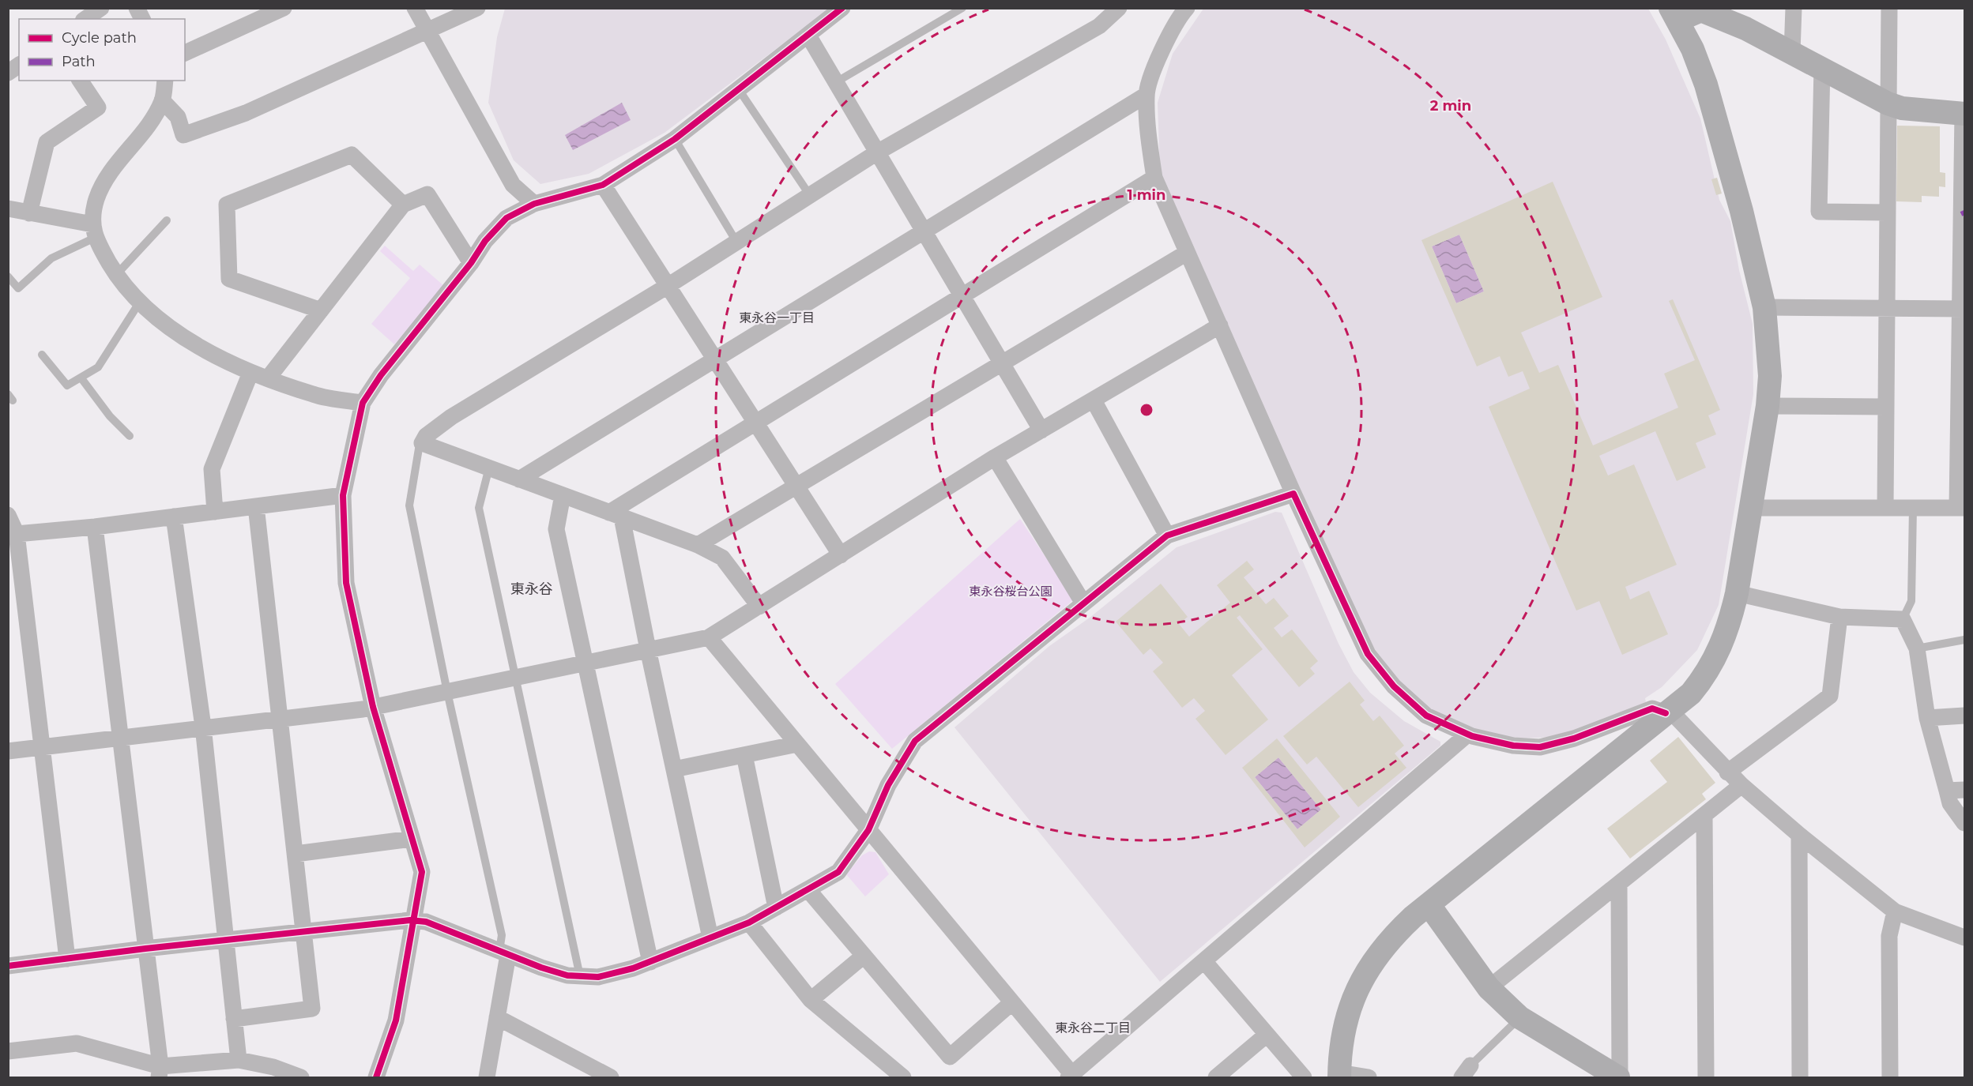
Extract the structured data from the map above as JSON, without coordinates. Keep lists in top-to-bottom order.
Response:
{
  "districts": ["東永谷一丁目", "東永谷", "東永谷二丁目"],
  "parks": ["東永谷桜台公園"],
  "legend": ["Cycle path", "Path"],
  "rings": ["2 min", "1 min"]
}
